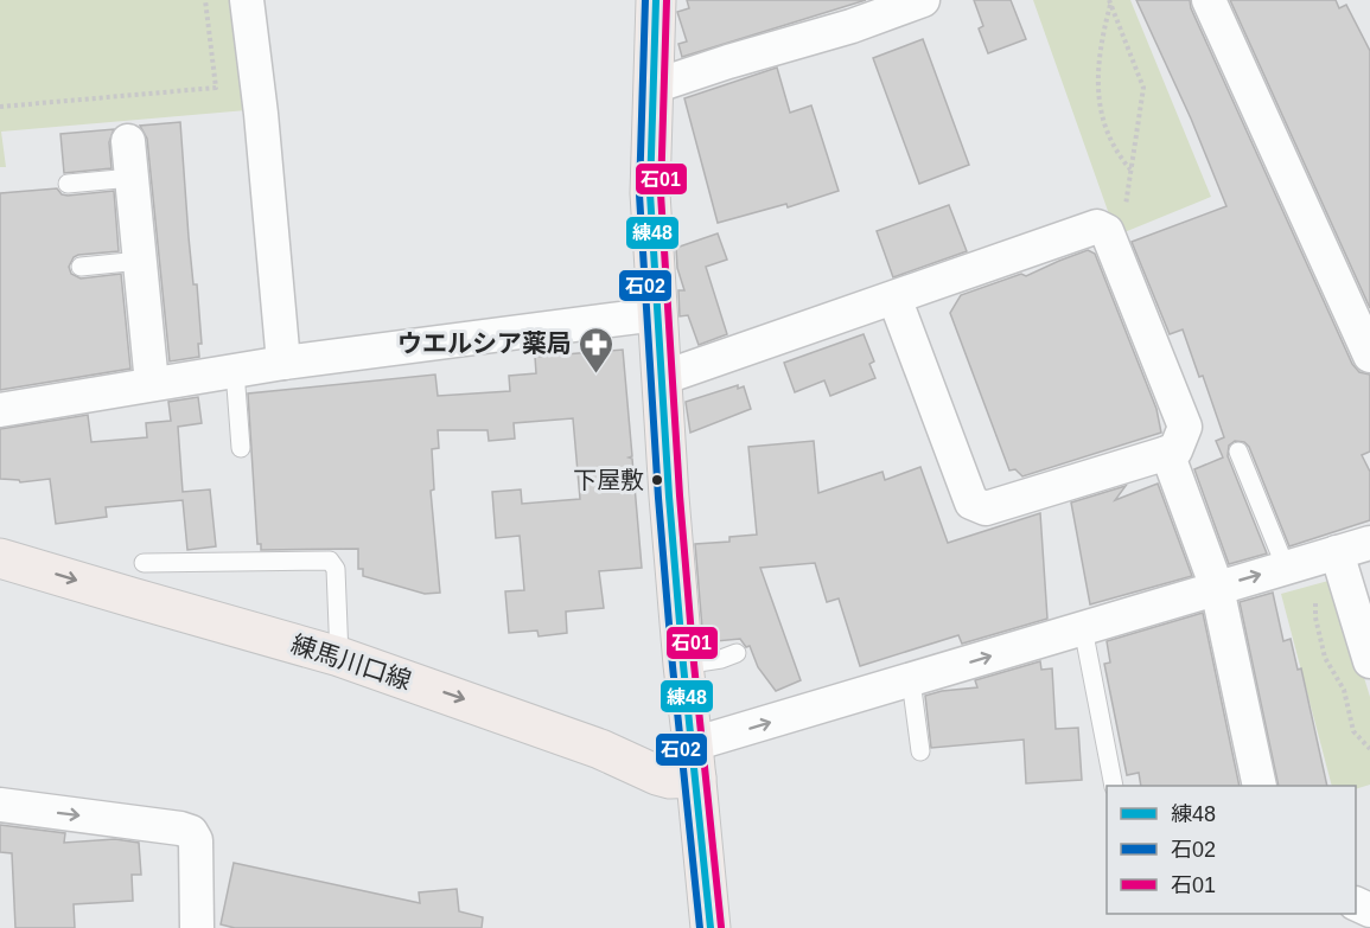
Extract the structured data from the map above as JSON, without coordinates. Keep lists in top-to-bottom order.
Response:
{
  "streets": {
    "main road": ["練馬川口線"]
  },
  "one_way": ["練馬川口線"],
  "places": {
    "pharmacy": ["ウエルシア薬局"],
    "other": ["下屋敷"]
  },
  "lines": ["transit line 練48", "transit line 石02", "transit line 石01"],
  "legend": ["練48", "石02", "石01"]
}
